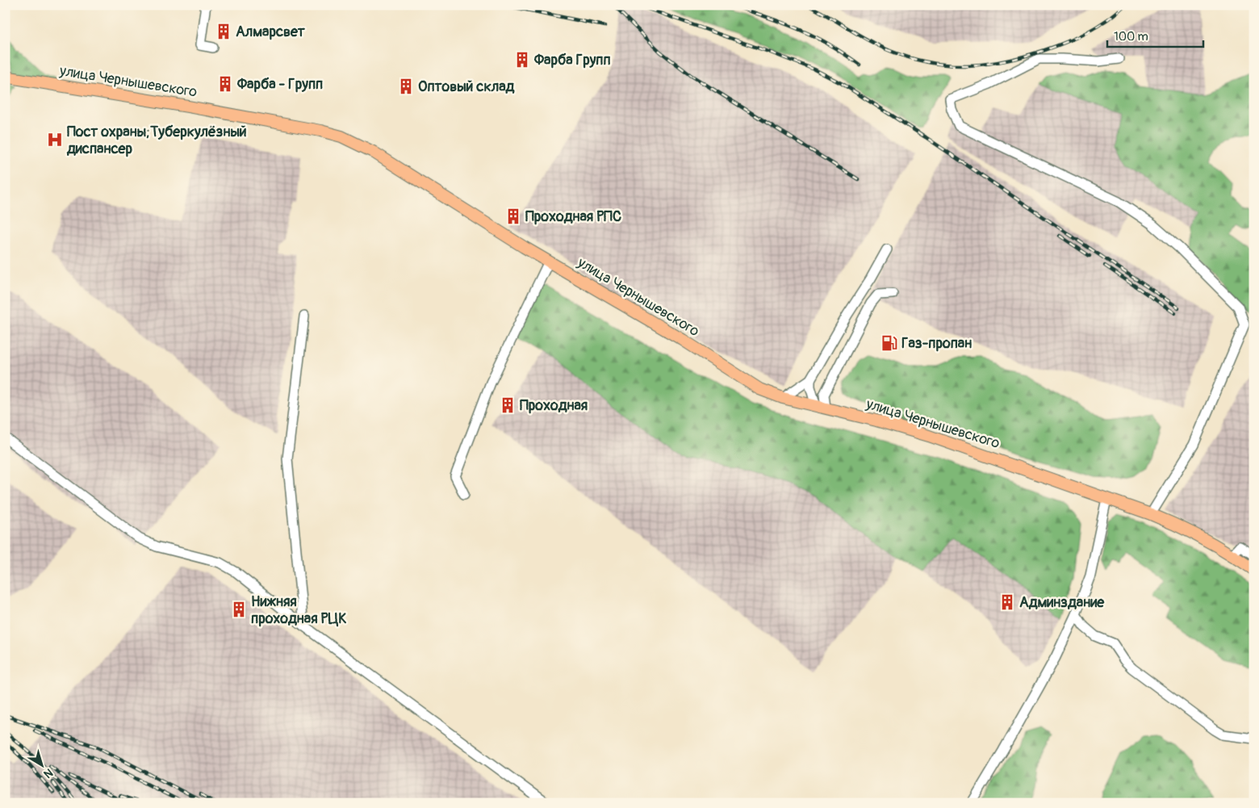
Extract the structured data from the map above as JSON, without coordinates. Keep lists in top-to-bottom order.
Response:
{
  "streets": {
    "main road": ["улица Чернышевского"]
  },
  "places": {
    "building": [
      "Алмарсвет",
      "Фарба Групп",
      "Фарба - Групп",
      "Оптовый склад",
      "Проходная РПС",
      "Проходная",
      "Админздание",
      "Нижняя проходная РЦК"
    ],
    "hospital": ["Пост охраны;Туберкулёзный диспансер"],
    "fuel station": ["Газ-пропан"]
  },
  "scale_bar": "100 m",
  "north": "bottom right"
}
